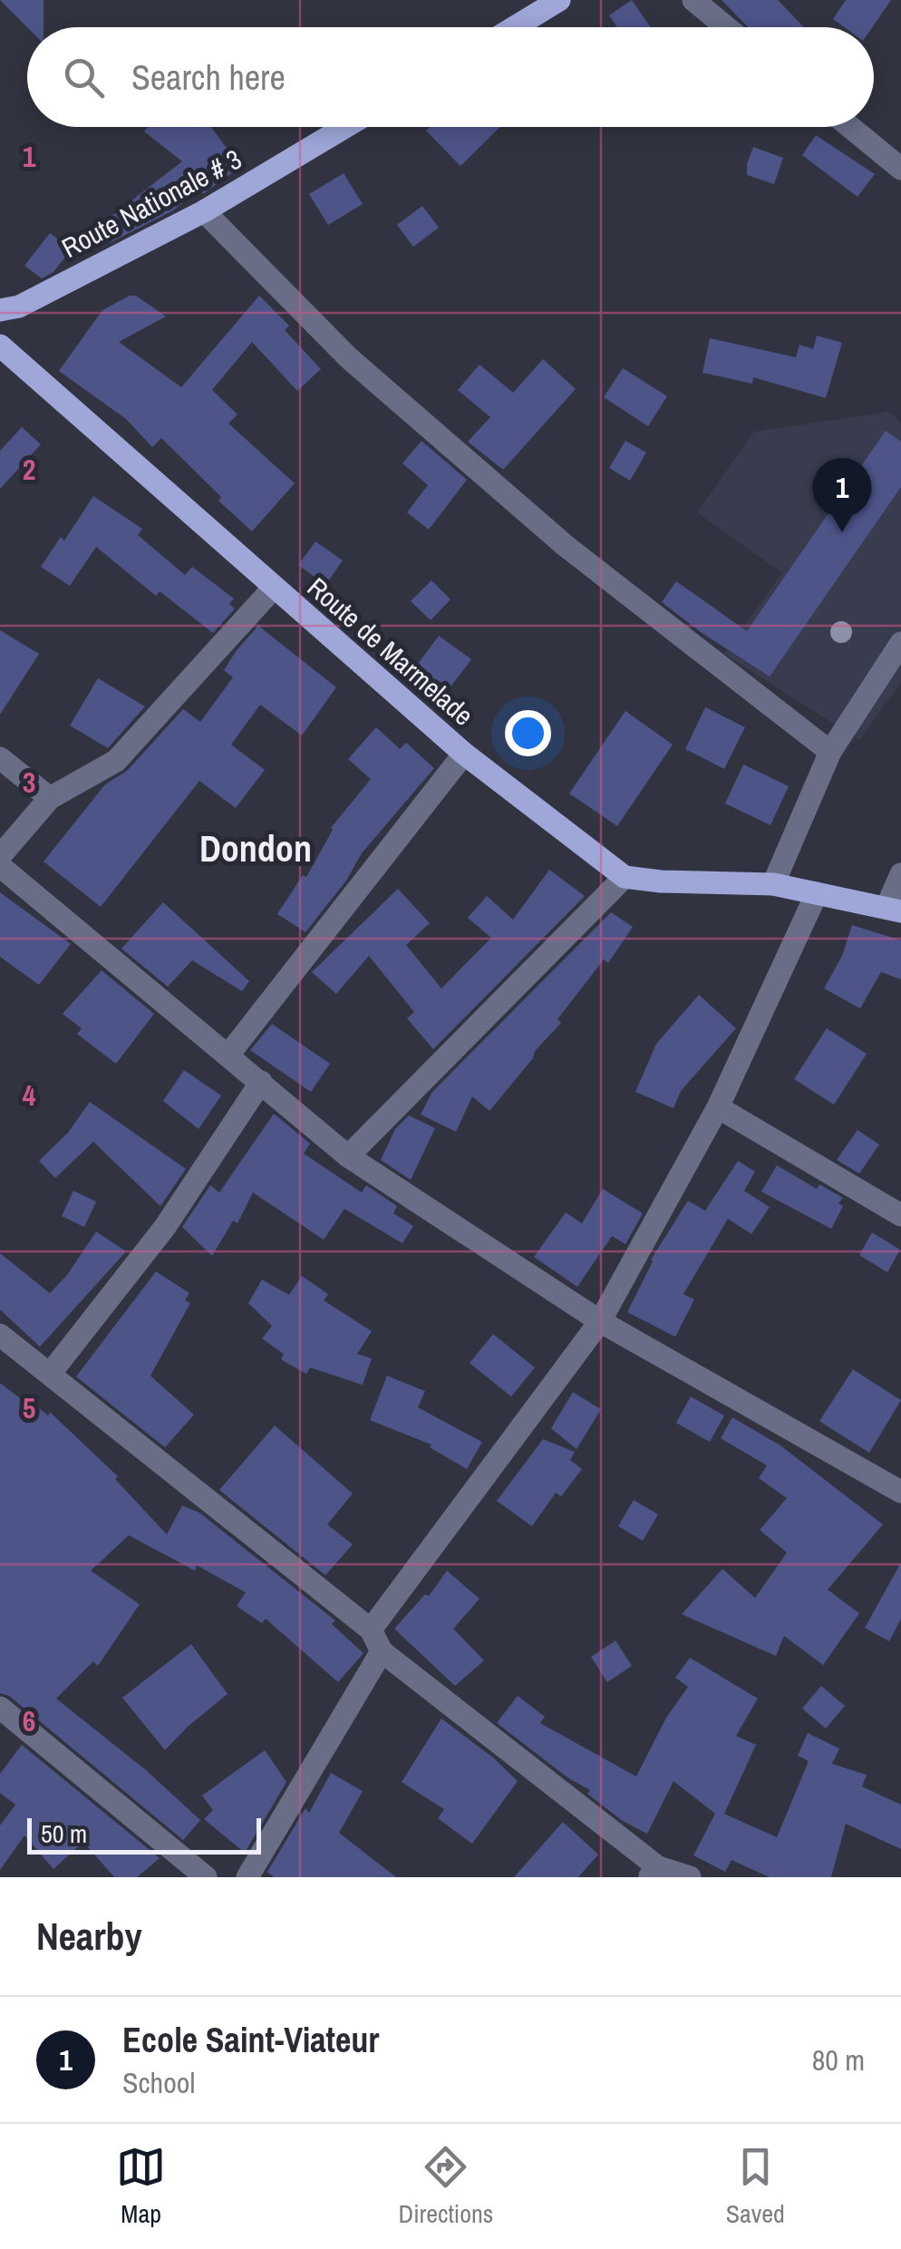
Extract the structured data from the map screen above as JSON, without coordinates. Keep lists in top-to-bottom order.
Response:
{
  "streets": {
    "main road": ["Route Nationale # 3", "Route de Marmelade"]
  },
  "districts": ["Dondon"],
  "scale_bar": "50 m",
  "page": {
    "search": "Search here",
    "pins": "1",
    "scale": "50 m",
    "heading": "Nearby",
    "list": [
      {
        "mark": "1",
        "name": "Ecole Saint-Viateur",
        "note": "School",
        "value": "80 m"
      }
    ],
    "nav": ["Map", "Directions", "Saved"]
  },
  "grid": {
    "rows": [
      "1",
      "2",
      "3",
      "4",
      "5",
      "6"
    ]
  }
}
